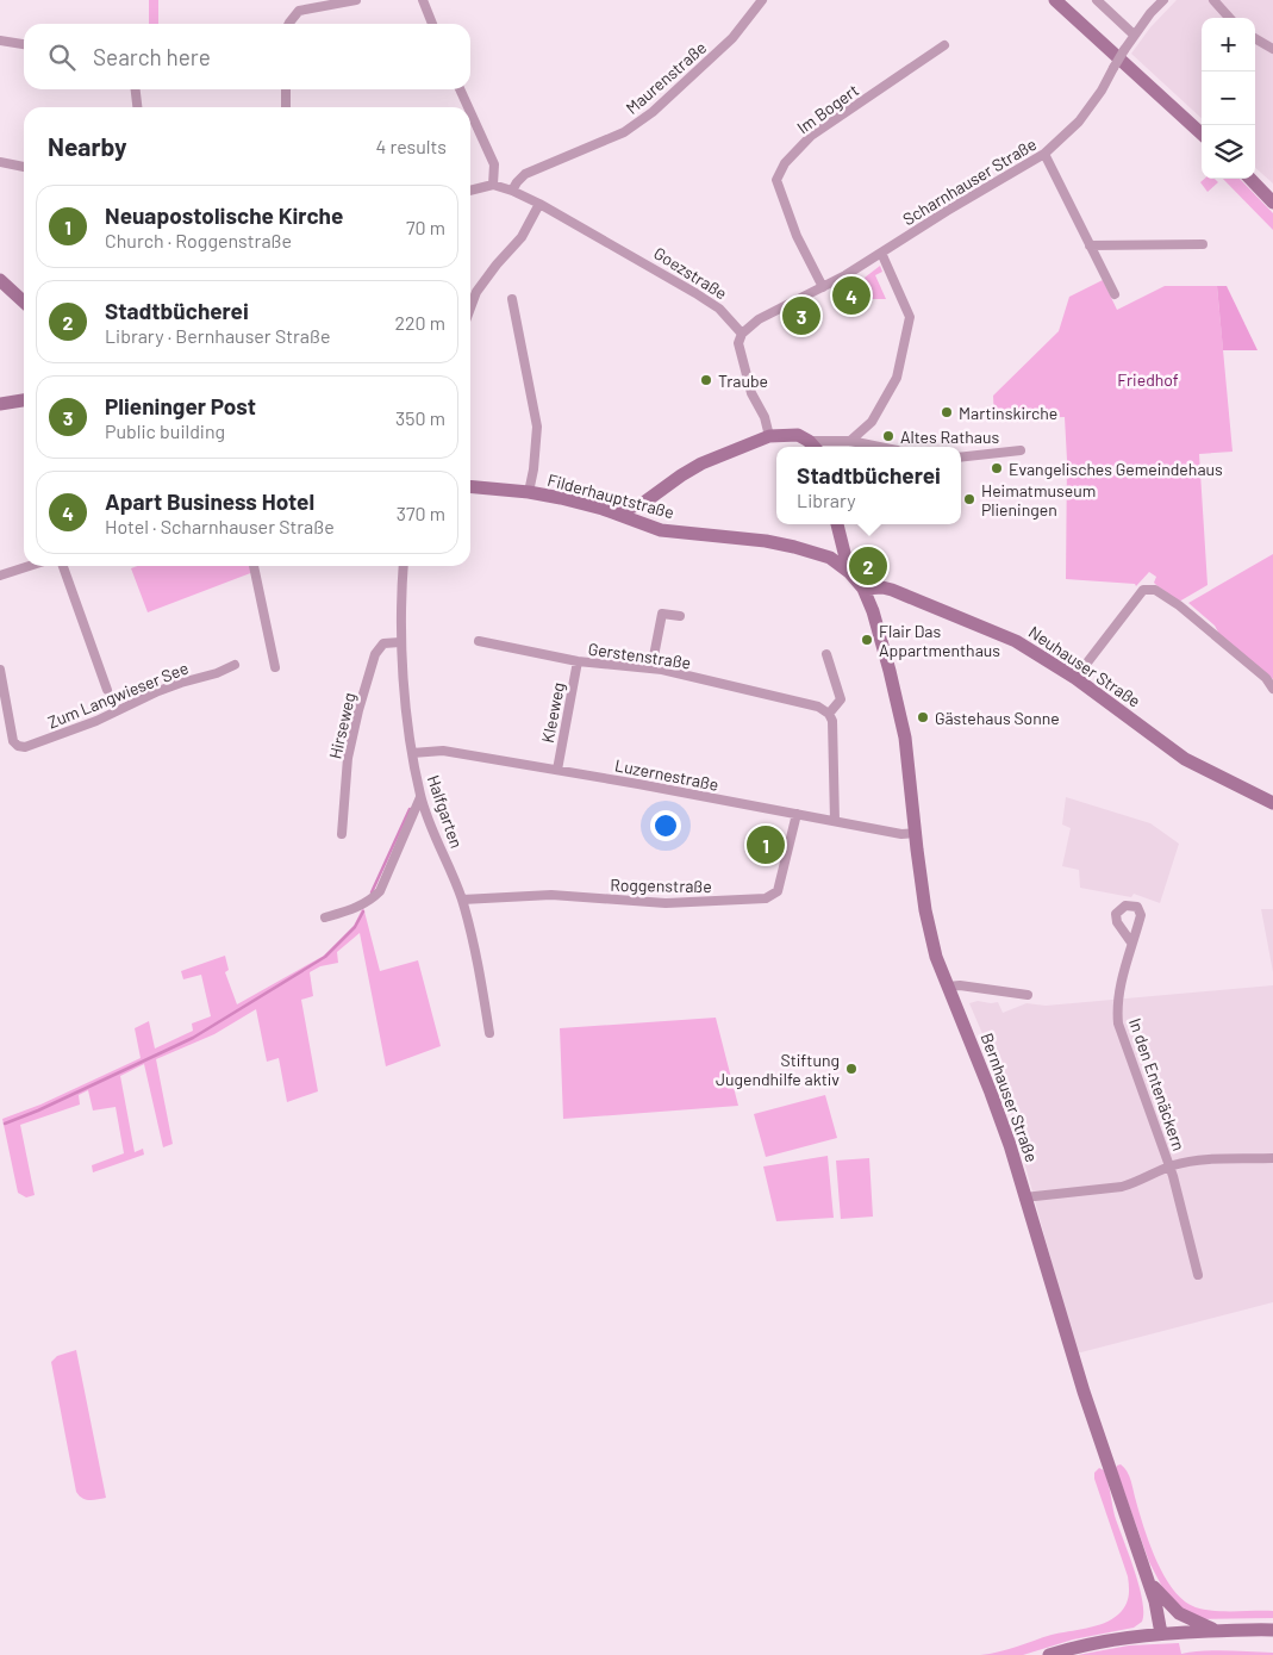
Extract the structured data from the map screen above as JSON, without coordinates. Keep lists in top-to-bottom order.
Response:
{
  "streets": {
    "main road": ["Filderhauptstraße", "Neuhauser Straße", "Bernhauser Straße"],
    "street": [
      "Maurenstraße",
      "Im Bogert",
      "Scharnhauser Straße",
      "Goezstraße",
      "Gerstenstraße",
      "Zum Langwieser See",
      "Kleeweg",
      "Hirseweg",
      "Luzernestraße",
      "Halfgarten",
      "Roggenstraße",
      "In den Entenäckern"
    ]
  },
  "crossings": [
    ["Maurenstraße", "Goezstraße"],
    ["Im Bogert", "Scharnhauser Straße"],
    ["Scharnhauser Straße", "Goezstraße"],
    ["Filderhauptstraße", "Bernhauser Straße"],
    ["Gerstenstraße", "Kleeweg"],
    ["Neuhauser Straße", "Bernhauser Straße"],
    ["Kleeweg", "Luzernestraße"],
    ["Hirseweg", "Halfgarten"],
    ["Luzernestraße", "Halfgarten"],
    ["Luzernestraße", "Roggenstraße"],
    ["Luzernestraße", "Bernhauser Straße"],
    ["Halfgarten", "Roggenstraße"],
    ["In den Entenäckern", "Bernhauser Straße"]
  ],
  "parks": ["Friedhof"],
  "places": [
    "Traube",
    "Martinskirche",
    "Altes Rathaus",
    "Evangelisches Gemeindehaus",
    "Heimatmuseum Plieningen",
    "Flair Das Appartmenthaus",
    "Gästehaus Sonne",
    "Stiftung Jugendhilfe aktiv"
  ],
  "page": {
    "map_buttons": ["+", "−"],
    "search": "Search here",
    "heading": ["Nearby", "4 results"],
    "list": [
      {
        "mark": "1",
        "name": "Neuapostolische Kirche",
        "note": "Church · Roggenstraße",
        "value": "70 m"
      },
      {
        "mark": "2",
        "name": "Stadtbücherei",
        "note": "Library · Bernhauser Straße",
        "value": "220 m"
      },
      {
        "mark": "3",
        "name": "Plieninger Post",
        "note": "Public building",
        "value": "350 m"
      },
      {
        "mark": "4",
        "name": "Apart Business Hotel",
        "note": "Hotel · Scharnhauser Straße",
        "value": "370 m"
      }
    ],
    "pins": [
      "4",
      "3",
      "2",
      "1"
    ],
    "popup": ["Stadtbücherei", "Library"]
  }
}
